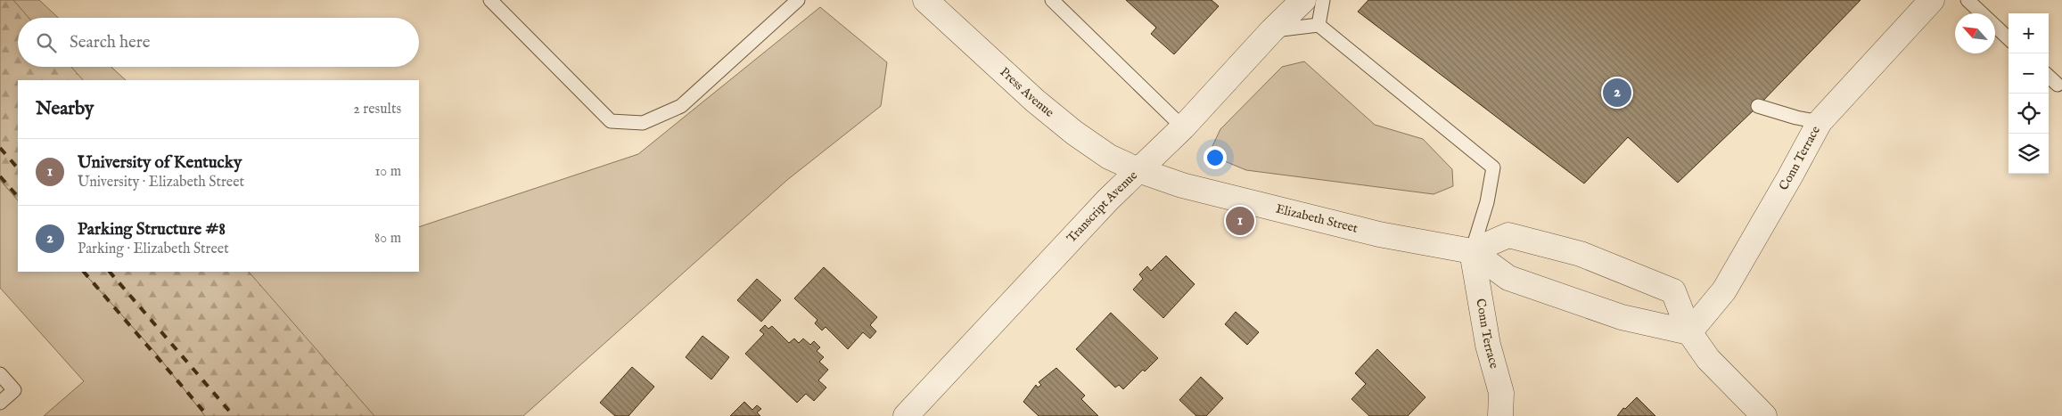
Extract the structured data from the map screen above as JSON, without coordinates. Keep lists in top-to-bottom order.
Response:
{
  "streets": {
    "street": [
      "Press Avenue",
      "Conn Terrace",
      "Transcript Avenue",
      "Elizabeth Street"
    ]
  },
  "crossings": [
    ["Press Avenue", "Transcript Avenue"],
    ["Press Avenue", "Elizabeth Street"],
    ["Conn Terrace", "Elizabeth Street"],
    ["Transcript Avenue", "Elizabeth Street"]
  ],
  "north": "top left",
  "page": {
    "map_buttons": ["+", "−"],
    "search": "Search here",
    "pins": ["2", "1"],
    "heading": ["Nearby", "2 results"],
    "list": [
      {
        "mark": "1",
        "name": "University of Kentucky",
        "note": "University · Elizabeth Street",
        "value": "10 m"
      },
      {
        "mark": "2",
        "name": "Parking Structure #8",
        "note": "Parking · Elizabeth Street",
        "value": "80 m"
      }
    ]
  }
}
